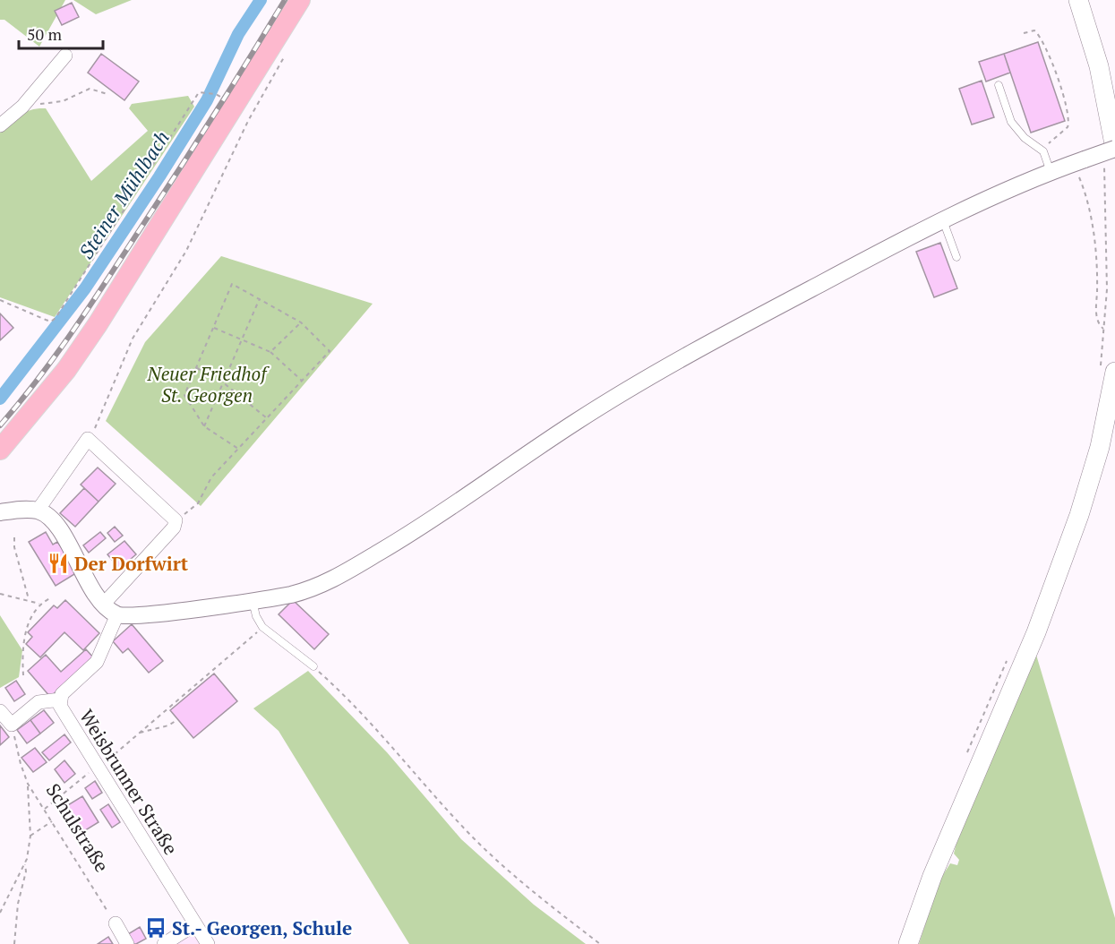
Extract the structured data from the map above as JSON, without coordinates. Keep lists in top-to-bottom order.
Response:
{
  "streets": {
    "street": ["Weisbrunner Straße"],
    "path": ["Schulstraße"]
  },
  "water": ["Steiner Mühlbach"],
  "parks": ["Neuer Friedhof St. Georgen"],
  "places": {
    "restaurant": ["Der Dorfwirt"],
    "bus stop": ["St.- Georgen, Schule"]
  },
  "scale_bar": "50 m"
}
